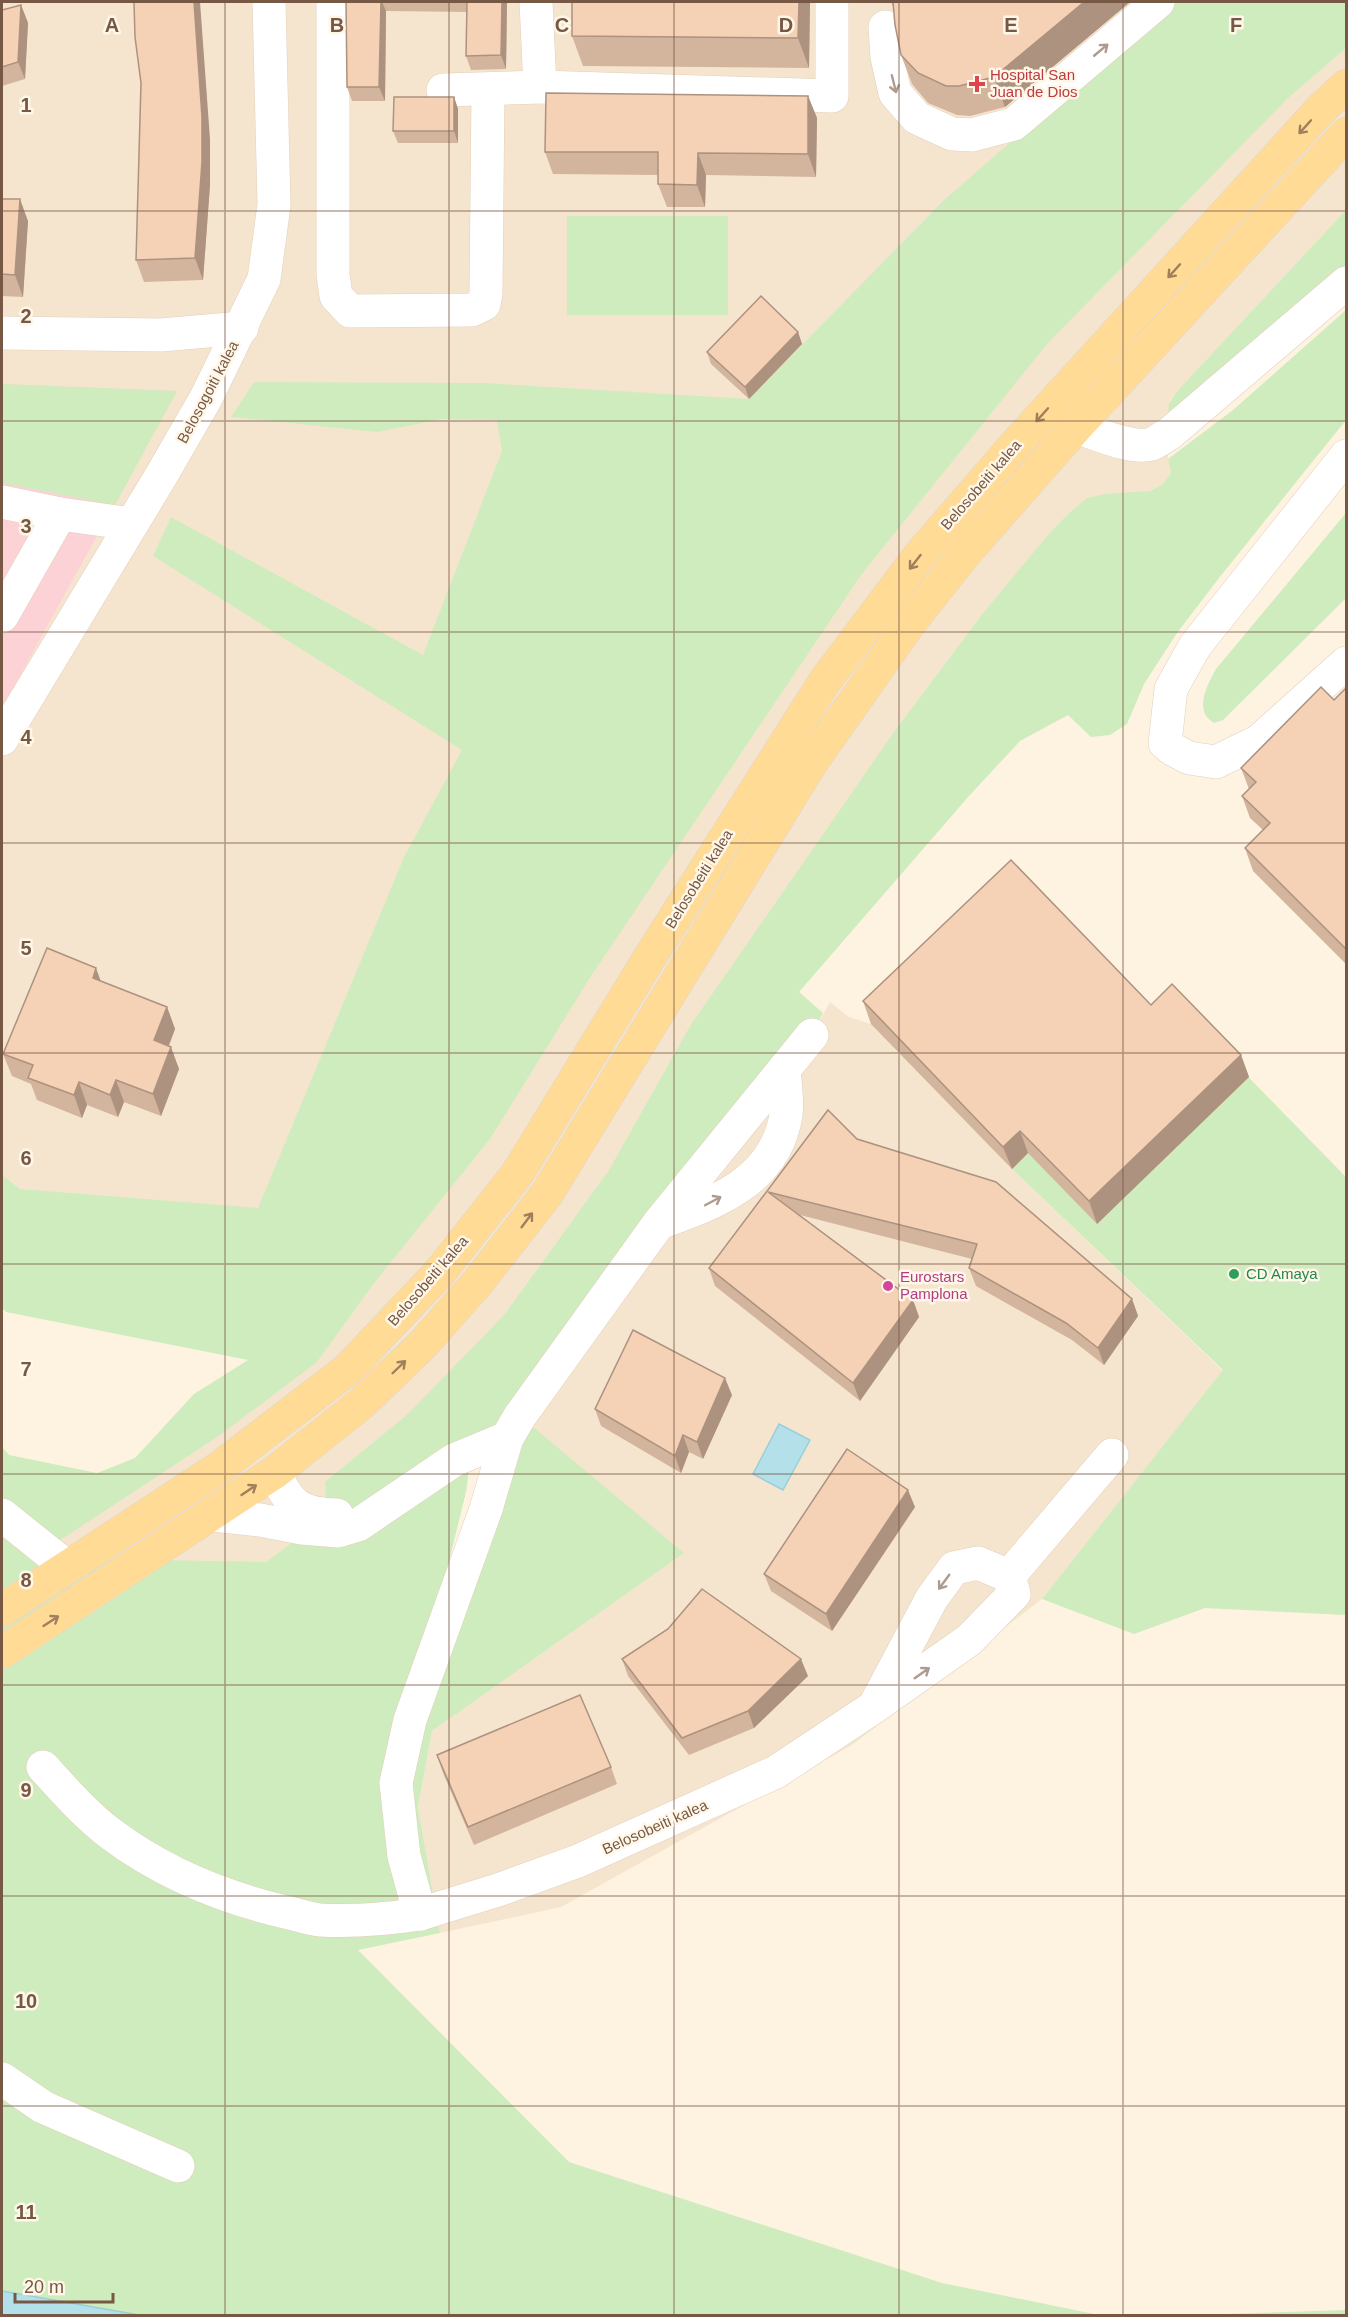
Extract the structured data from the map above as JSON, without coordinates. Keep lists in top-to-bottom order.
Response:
{
  "streets": {
    "main road": ["Belosobeiti kalea"],
    "street": ["Belosogoiti kalea"]
  },
  "places": {
    "health": ["Hospital San Juan de Dios"],
    "other": ["CD Amaya", "Eurostars Pamplona"]
  },
  "scale_bar": "20 m",
  "grid": {
    "columns": [
      "A",
      "B",
      "C",
      "D",
      "E",
      "F"
    ],
    "rows": [
      "1",
      "2",
      "3",
      "4",
      "5",
      "6",
      "7",
      "8",
      "9",
      "10",
      "11"
    ]
  }
}
